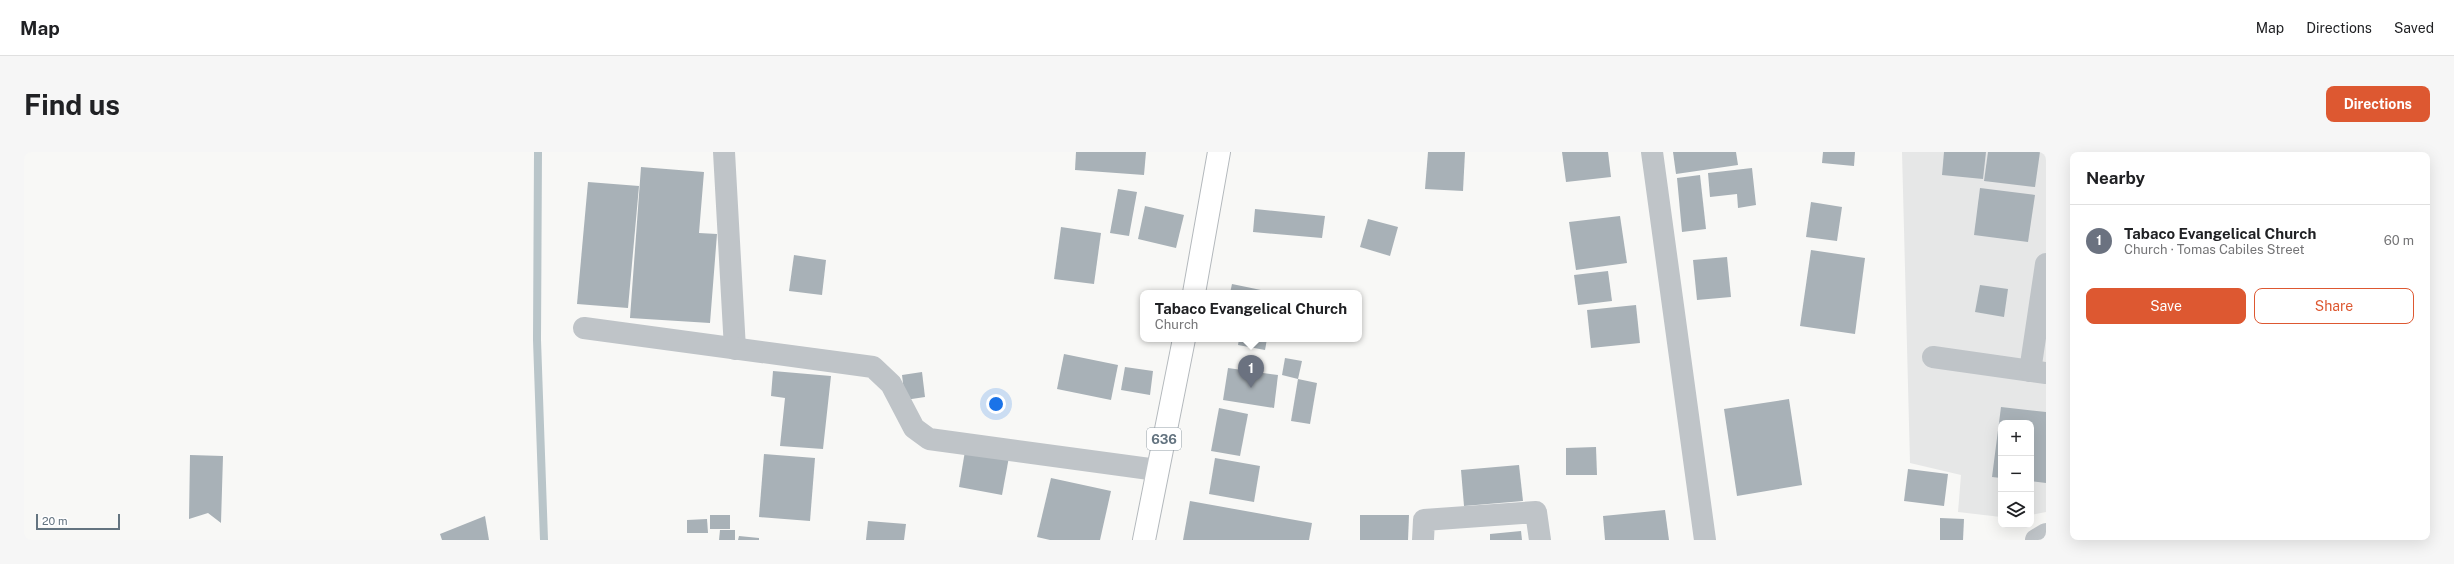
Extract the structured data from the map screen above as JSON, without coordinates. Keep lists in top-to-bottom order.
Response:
{
  "streets": {
    "main road": ["636"]
  },
  "scale_bar": "20 m",
  "page": {
    "header": "Map",
    "nav": ["Map", "Directions", "Saved"],
    "buttons": [
      "Directions",
      ["Save", "Share"]
    ],
    "title": "Find us",
    "heading": "Nearby",
    "list": [
      {
        "mark": "1",
        "name": "Tabaco Evangelical Church",
        "note": "Church · Tomas Cabiles Street",
        "value": "60 m"
      }
    ],
    "popup": ["Tabaco Evangelical Church", "Church"],
    "pins": "1",
    "map_buttons": ["+", "−"],
    "scale": "20 m"
  }
}
